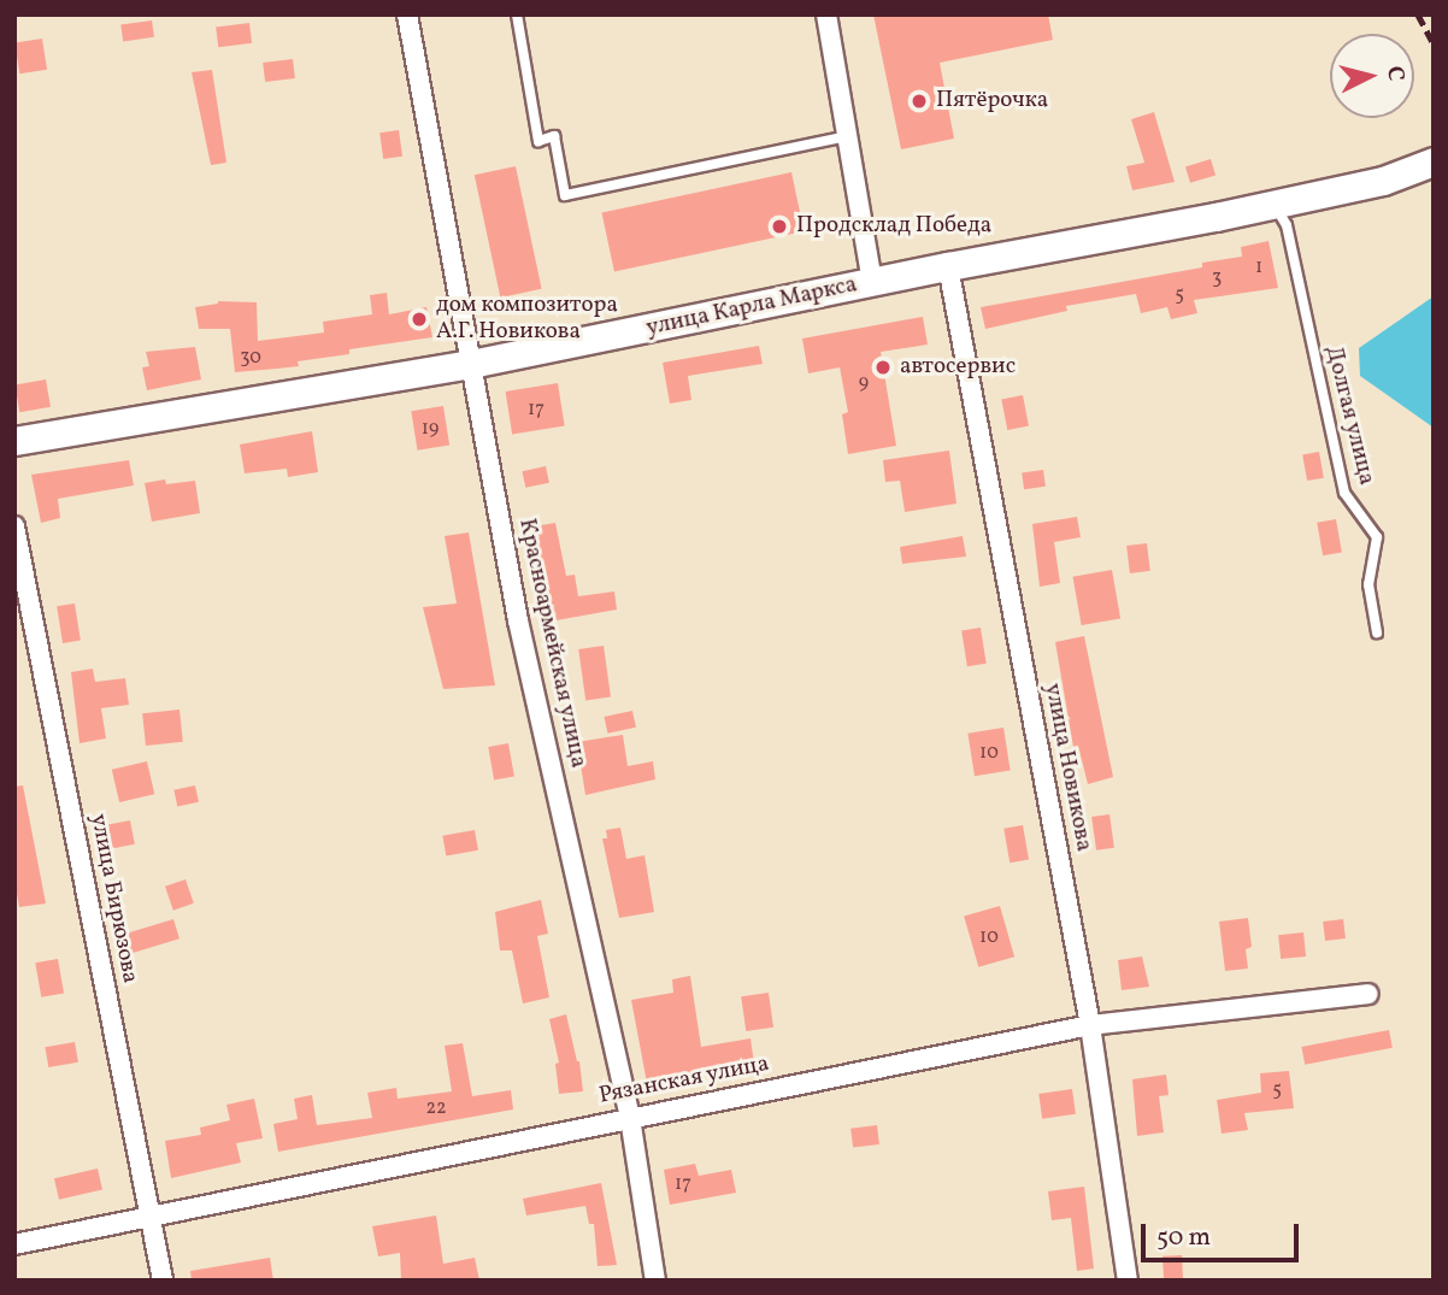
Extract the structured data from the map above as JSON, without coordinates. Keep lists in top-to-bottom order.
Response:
{
  "streets": {
    "main road": ["улица Карла Маркса"],
    "street": [
      "Красноармейская улица",
      "улица Новикова",
      "улица Бирюзова",
      "Рязанская улица"
    ],
    "lane": ["Долгая улица"]
  },
  "crossings": [
    ["улица Карла Маркса", "Долгая улица"],
    ["улица Карла Маркса", "Красноармейская улица"],
    ["улица Карла Маркса", "улица Новикова"],
    ["Красноармейская улица", "Рязанская улица"],
    ["улица Новикова", "Рязанская улица"],
    ["улица Бирюзова", "Рязанская улица"]
  ],
  "places": [
    "Пятёрочка",
    "Продсклад Победа",
    "дом композитора А.Г. Новикова",
    "автосервис"
  ],
  "house_numbers": [
    "1",
    "3",
    "5",
    "30",
    "9",
    "17",
    "19",
    "10",
    "10",
    "5",
    "22",
    "17"
  ],
  "scale_bar": "50 m",
  "north": "right"
}
